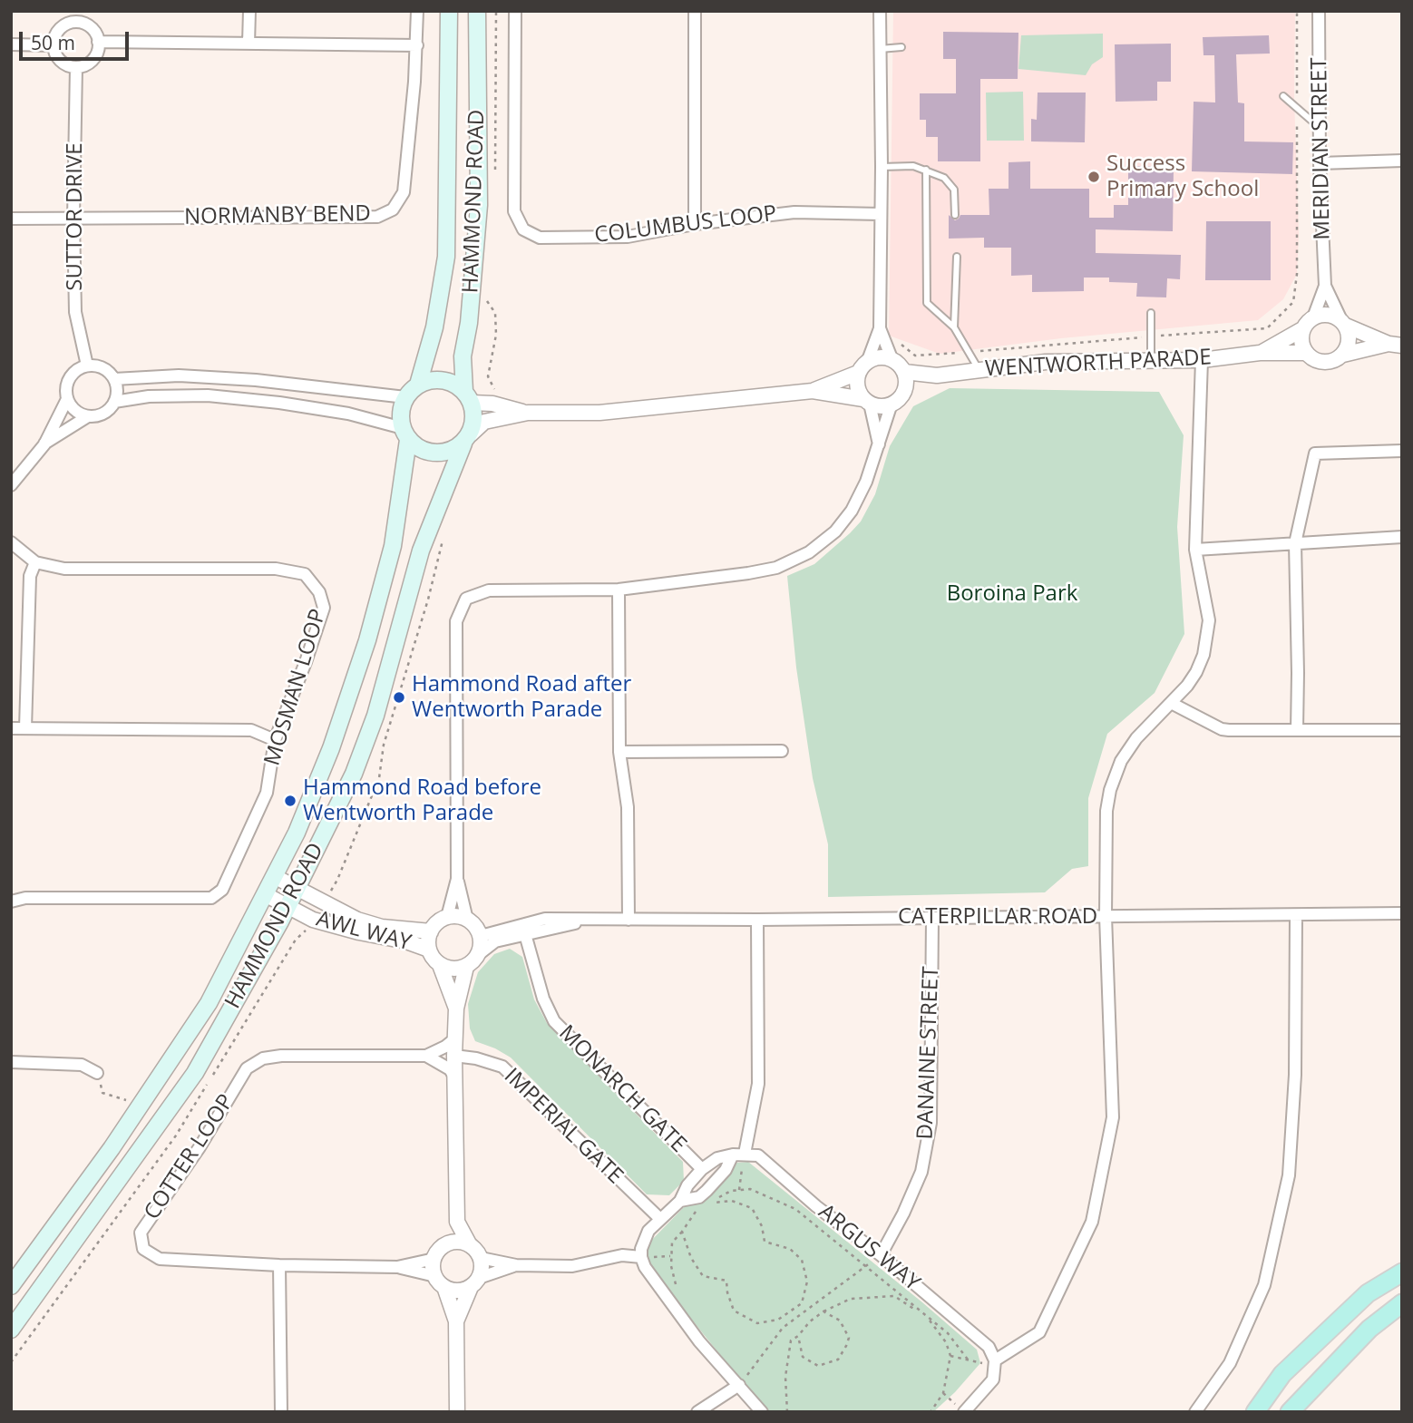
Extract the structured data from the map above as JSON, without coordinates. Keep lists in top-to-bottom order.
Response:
{
  "streets": {
    "main road": ["HAMMOND ROAD"],
    "street": [
      "MERIDIAN STREET",
      "NORMANBY BEND",
      "SUTTOR DRIVE",
      "COLUMBUS LOOP",
      "WENTWORTH PARADE",
      "MOSMAN LOOP",
      "CATERPILLAR ROAD",
      "AWL WAY",
      "DANAINE STREET",
      "MONARCH GATE",
      "IMPERIAL GATE",
      "COTTER LOOP",
      "ARGUS WAY"
    ]
  },
  "crossings": [
    ["MERIDIAN STREET", "WENTWORTH PARADE"],
    ["HAMMOND ROAD", "AWL WAY"],
    ["NORMANBY BEND", "SUTTOR DRIVE"],
    ["CATERPILLAR ROAD", "AWL WAY"],
    ["CATERPILLAR ROAD", "DANAINE STREET"],
    ["CATERPILLAR ROAD", "MONARCH GATE"],
    ["DANAINE STREET", "ARGUS WAY"]
  ],
  "parks": ["Boroina Park"],
  "places": ["Success Primary School", "Hammond Road after Wentworth Parade", "Hammond Road before Wentworth Parade"],
  "scale_bar": "50 m"
}
